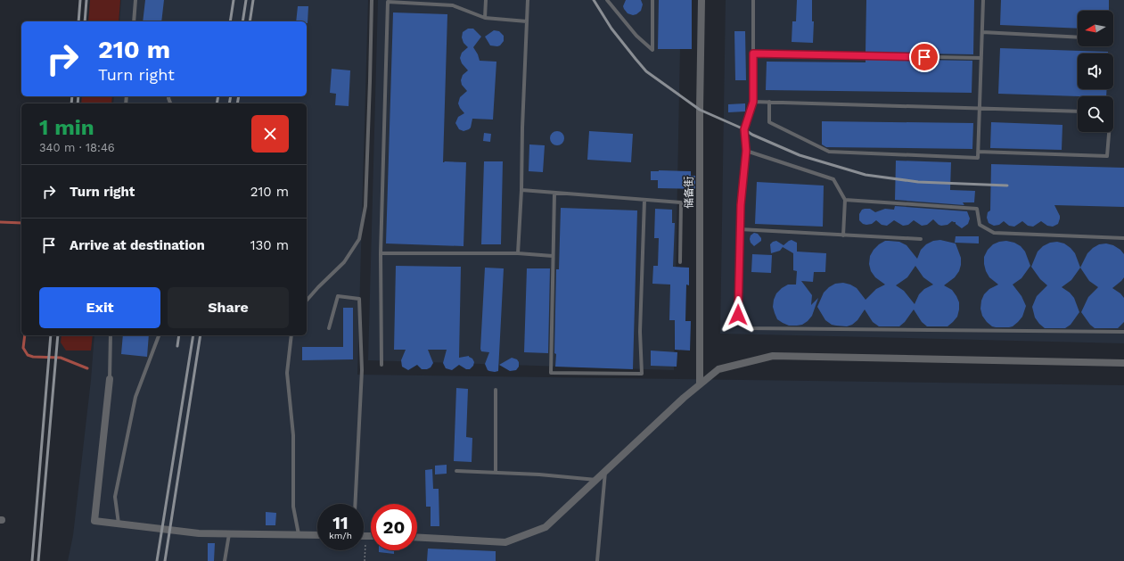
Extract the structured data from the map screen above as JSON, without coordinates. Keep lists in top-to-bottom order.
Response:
{
  "streets": {
    "street": ["储备街"]
  },
  "north": "left",
  "page": {
    "turn": ["210 m", "Turn right"],
    "heading": ["1 min", "340 m · 18:46"],
    "list": [
      {
        "name": "Turn right",
        "value": "210 m"
      },
      {
        "name": "Arrive at destination",
        "value": "130 m"
      }
    ],
    "buttons": ["Exit", "Share"],
    "speed": "11 km/h",
    "limit": "20"
  }
}
